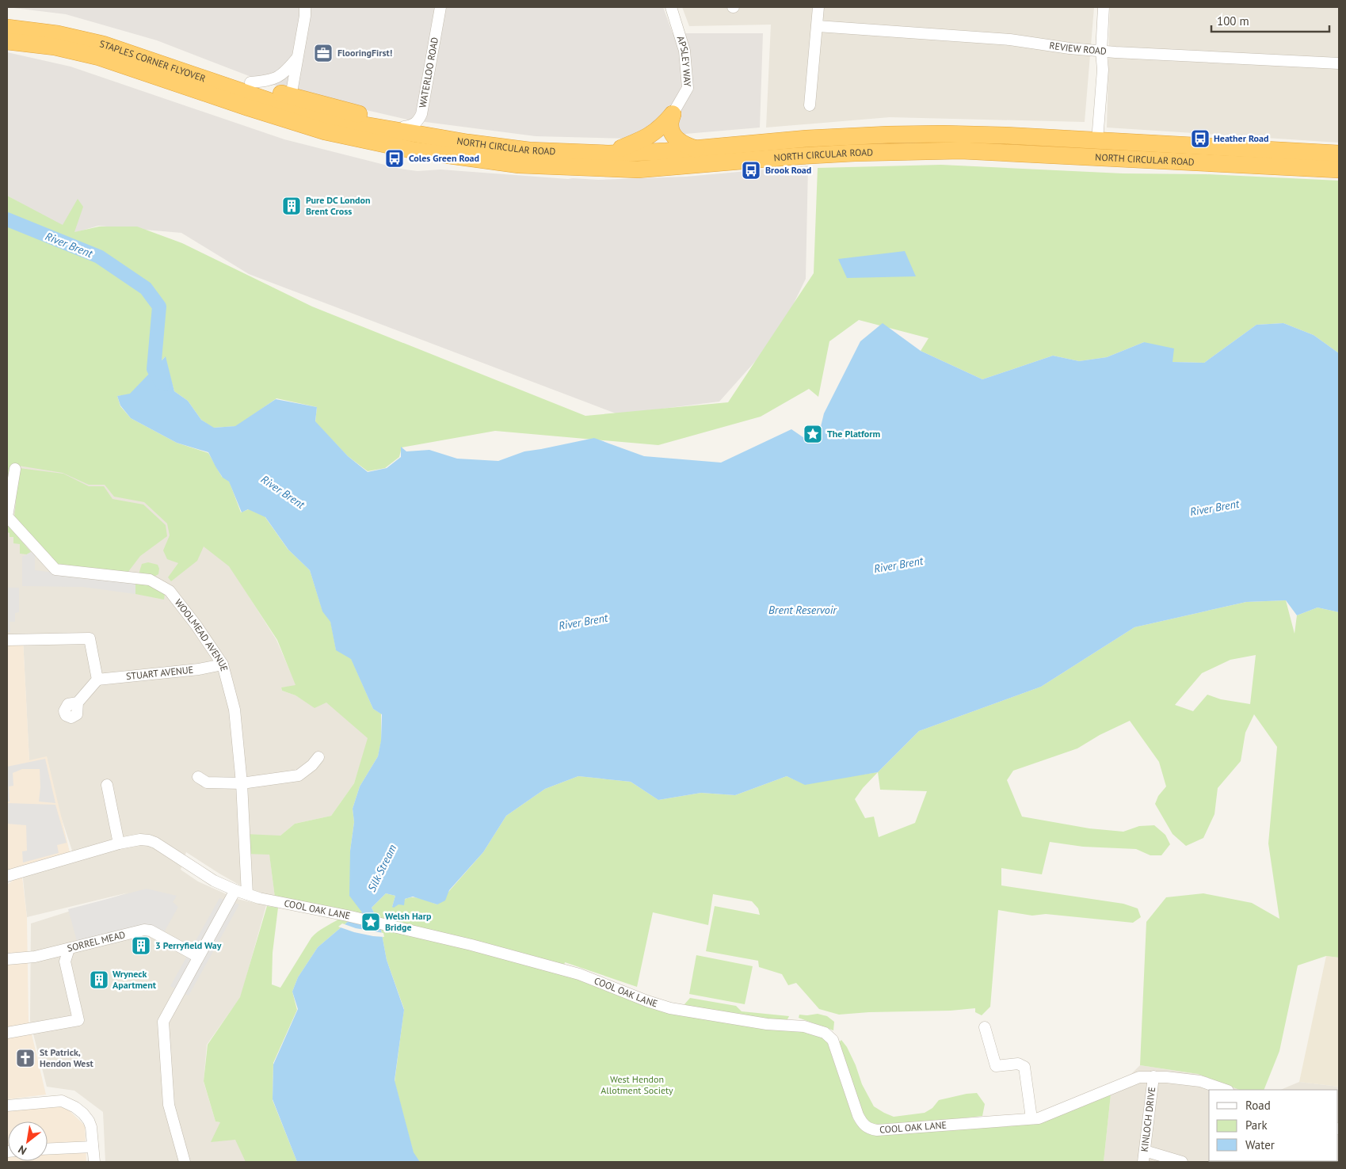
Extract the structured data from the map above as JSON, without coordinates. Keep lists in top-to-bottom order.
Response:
{
  "streets": {
    "highway": ["STAPLES CORNER FLYOVER", "NORTH CIRCULAR ROAD"],
    "street": [
      "REVIEW ROAD",
      "APSLEY WAY",
      "WATERLOO ROAD",
      "WOOLMEAD AVENUE",
      "STUART AVENUE",
      "COOL OAK LANE",
      "SORREL MEAD",
      "KINLOCH DRIVE"
    ]
  },
  "crossings": [
    ["STAPLES CORNER FLYOVER", "NORTH CIRCULAR ROAD"],
    ["WOOLMEAD AVENUE", "STUART AVENUE"],
    ["WOOLMEAD AVENUE", "COOL OAK LANE"],
    ["COOL OAK LANE", "KINLOCH DRIVE"]
  ],
  "water": ["River Brent", "Brent Reservoir", "Silk Stream"],
  "parks": ["West Hendon Allotment Society"],
  "places": {
    "office": ["FlooringFirst!"],
    "bus stop": ["Heather Road", "Coles Green Road", "Brook Road"],
    "building": ["Pure DC London Brent Cross", "3 Perryfield Way", "Wryneck Apartment"],
    "place": ["The Platform", "Welsh Harp Bridge"],
    "church": ["St Patrick, Hendon West"]
  },
  "legend": ["Road", "Park", "Water"],
  "scale_bar": "100 m",
  "north": "bottom left"
}
